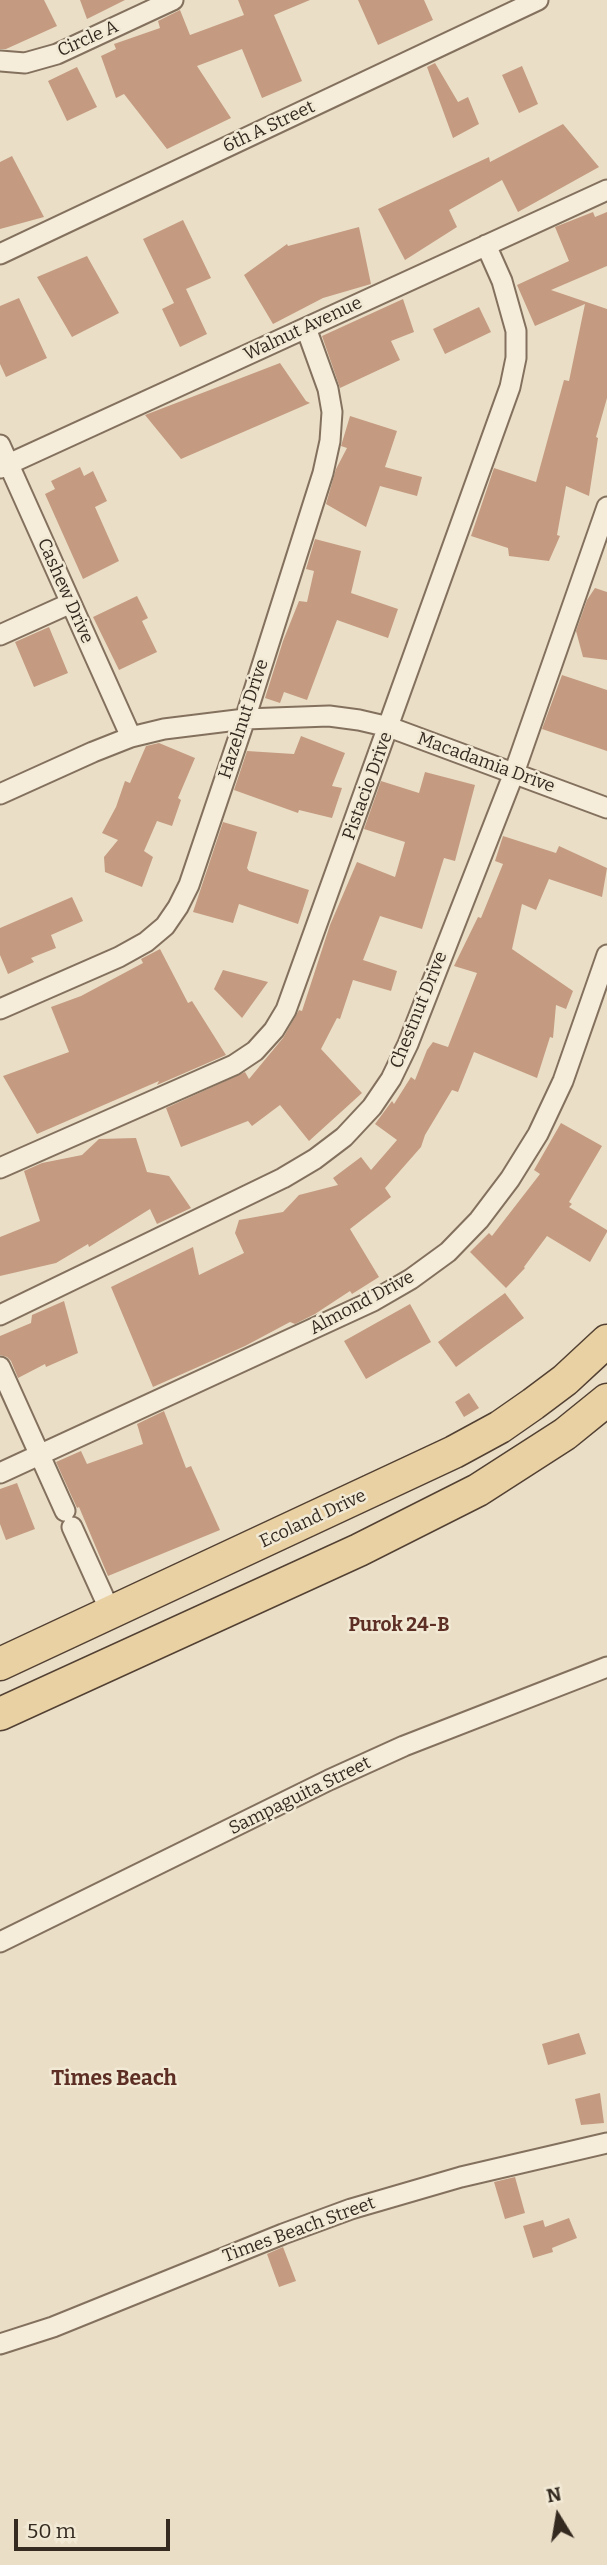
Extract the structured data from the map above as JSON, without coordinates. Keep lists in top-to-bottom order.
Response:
{
  "streets": {
    "main road": ["Ecoland Drive"],
    "street": [
      "Circle A",
      "6th A Street",
      "Walnut Avenue",
      "Cashew Drive",
      "Hazelnut Drive",
      "Macadamia Drive",
      "Pistacio Drive",
      "Chestnut Drive",
      "Almond Drive",
      "Sampaguita Street",
      "Times Beach Street"
    ]
  },
  "crossings": [
    ["Walnut Avenue", "Cashew Drive"],
    ["Walnut Avenue", "Hazelnut Drive"],
    ["Walnut Avenue", "Pistacio Drive"],
    ["Cashew Drive", "Macadamia Drive"],
    ["Hazelnut Drive", "Macadamia Drive"],
    ["Macadamia Drive", "Pistacio Drive"],
    ["Macadamia Drive", "Chestnut Drive"]
  ],
  "districts": ["Purok 24-B", "Times Beach"],
  "scale_bar": "50 m",
  "north": "top"
}
